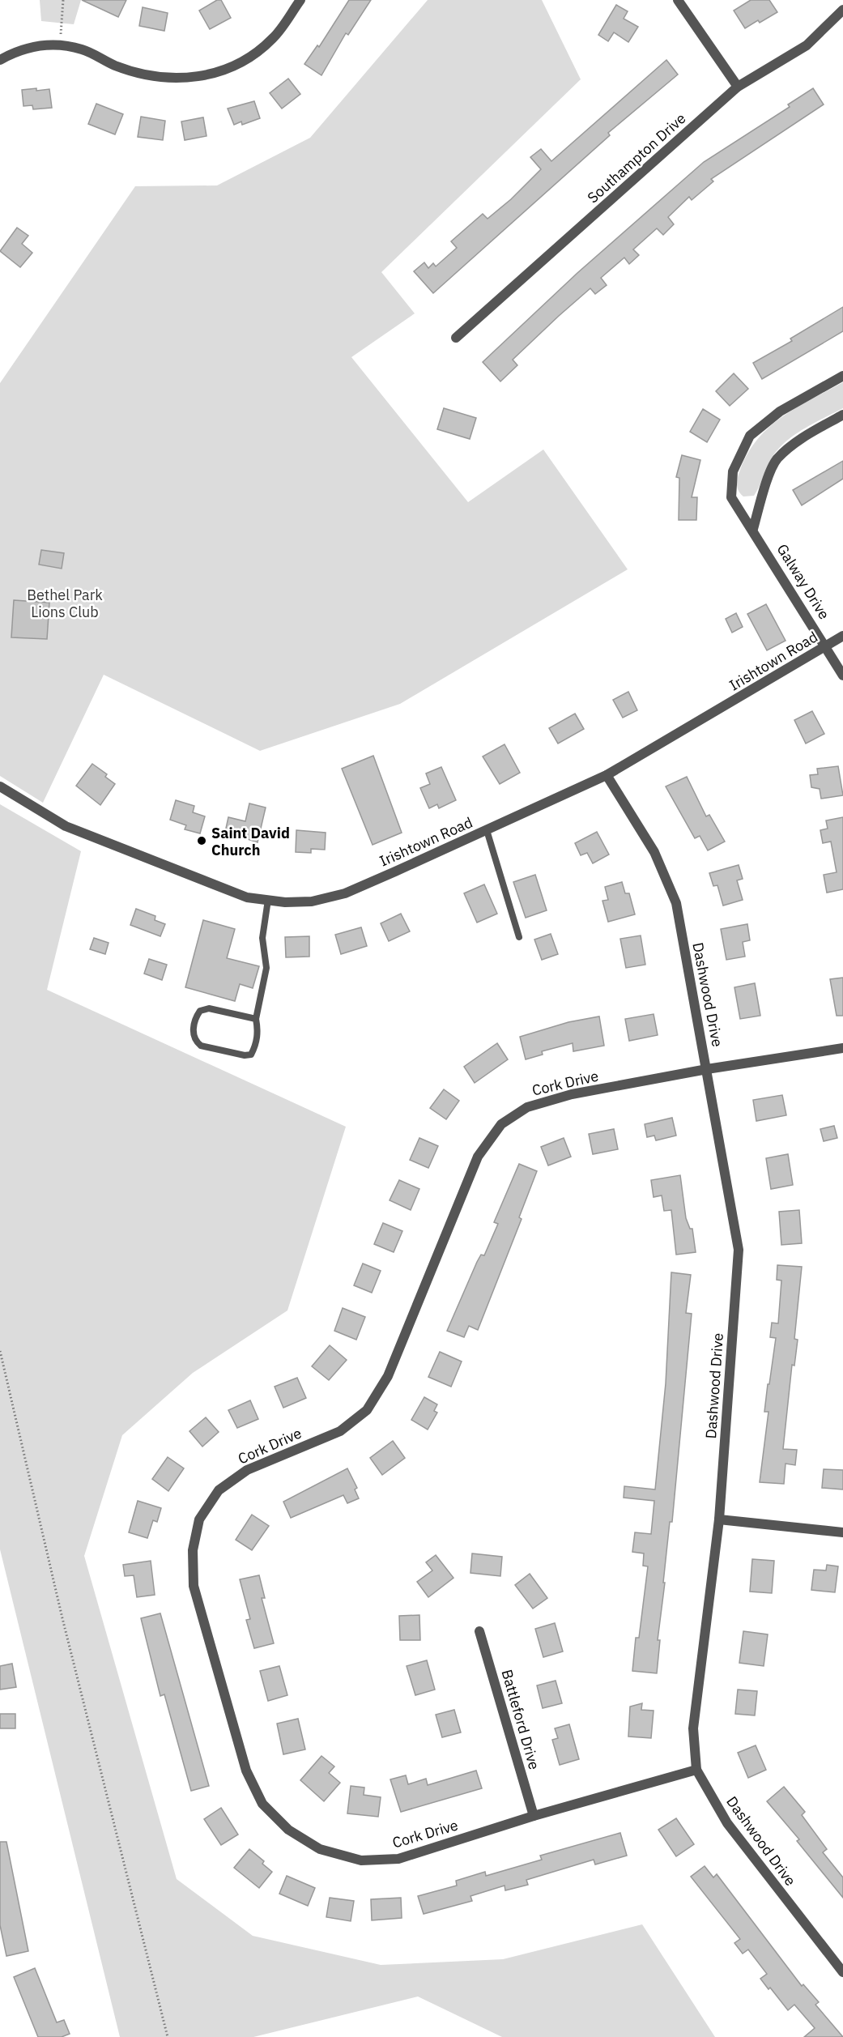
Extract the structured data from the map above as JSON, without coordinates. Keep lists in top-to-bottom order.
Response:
{
  "streets": {
    "street": [
      "Southampton Drive",
      "Galway Drive",
      "Irishtown Road",
      "Dashwood Drive",
      "Cork Drive",
      "Battleford Drive"
    ]
  },
  "crossings": [
    ["Galway Drive", "Irishtown Road"],
    ["Irishtown Road", "Dashwood Drive"],
    ["Dashwood Drive", "Cork Drive"],
    ["Cork Drive", "Battleford Drive"]
  ],
  "parks": ["Bethel Park Lions Club"],
  "places": ["Saint David Church"]
}
